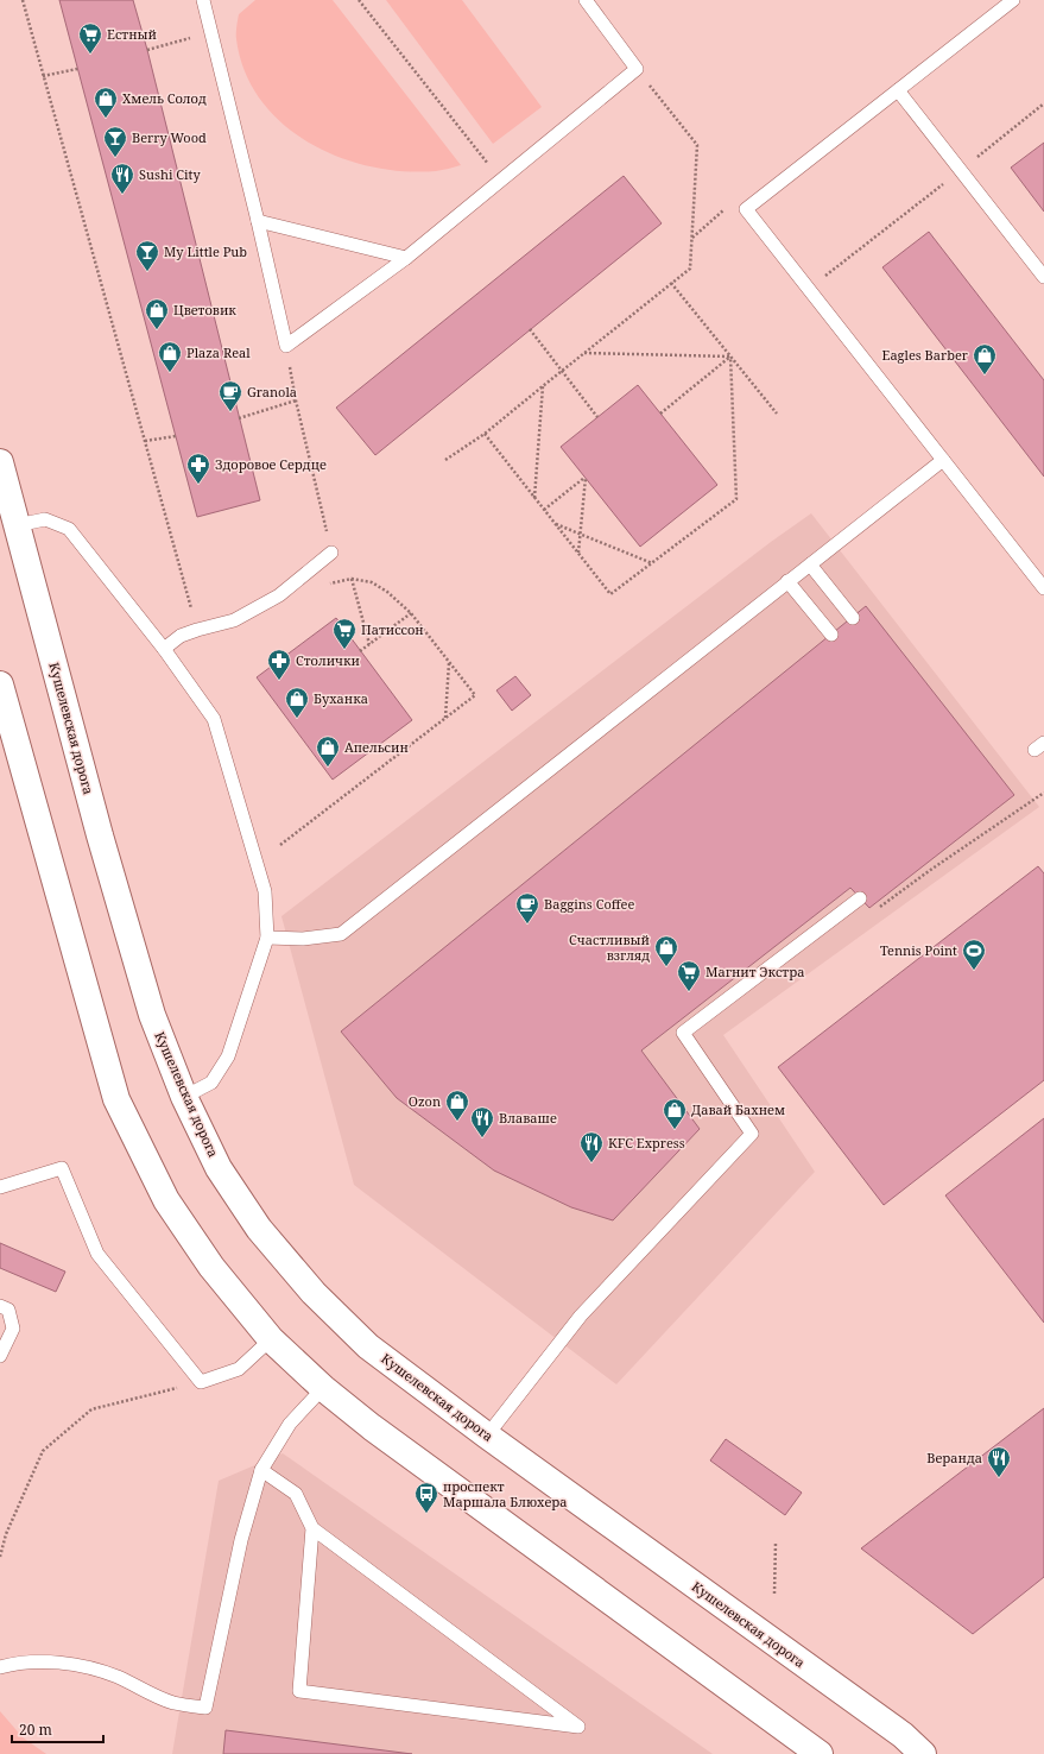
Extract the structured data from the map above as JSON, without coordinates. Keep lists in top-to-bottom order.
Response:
{
  "streets": {
    "main road": ["Кушелевская дорога"]
  },
  "places": {
    "supermarket": ["Естный", "Патиссон", "Магнит Экстра"],
    "shop": [
      "Хмель Солод",
      "Цветовик",
      "Plaza Real",
      "Eagles Barber",
      "Буханка",
      "Апельсин",
      "Счастливый взгляд",
      "Ozon",
      "Давай Бахнем"
    ],
    "bar": ["Berry Wood", "My Little Pub"],
    "restaurant": [
      "Sushi City",
      "Влаваше",
      "KFC Express",
      "Веранда"
    ],
    "cafe": ["Granola", "Baggins Coffee"],
    "pharmacy": ["Здоровое Сердце", "Столички"],
    "sports": ["Tennis Point"],
    "bus stop": ["проспект Маршала Блюхера"]
  },
  "scale_bar": "20 m"
}
